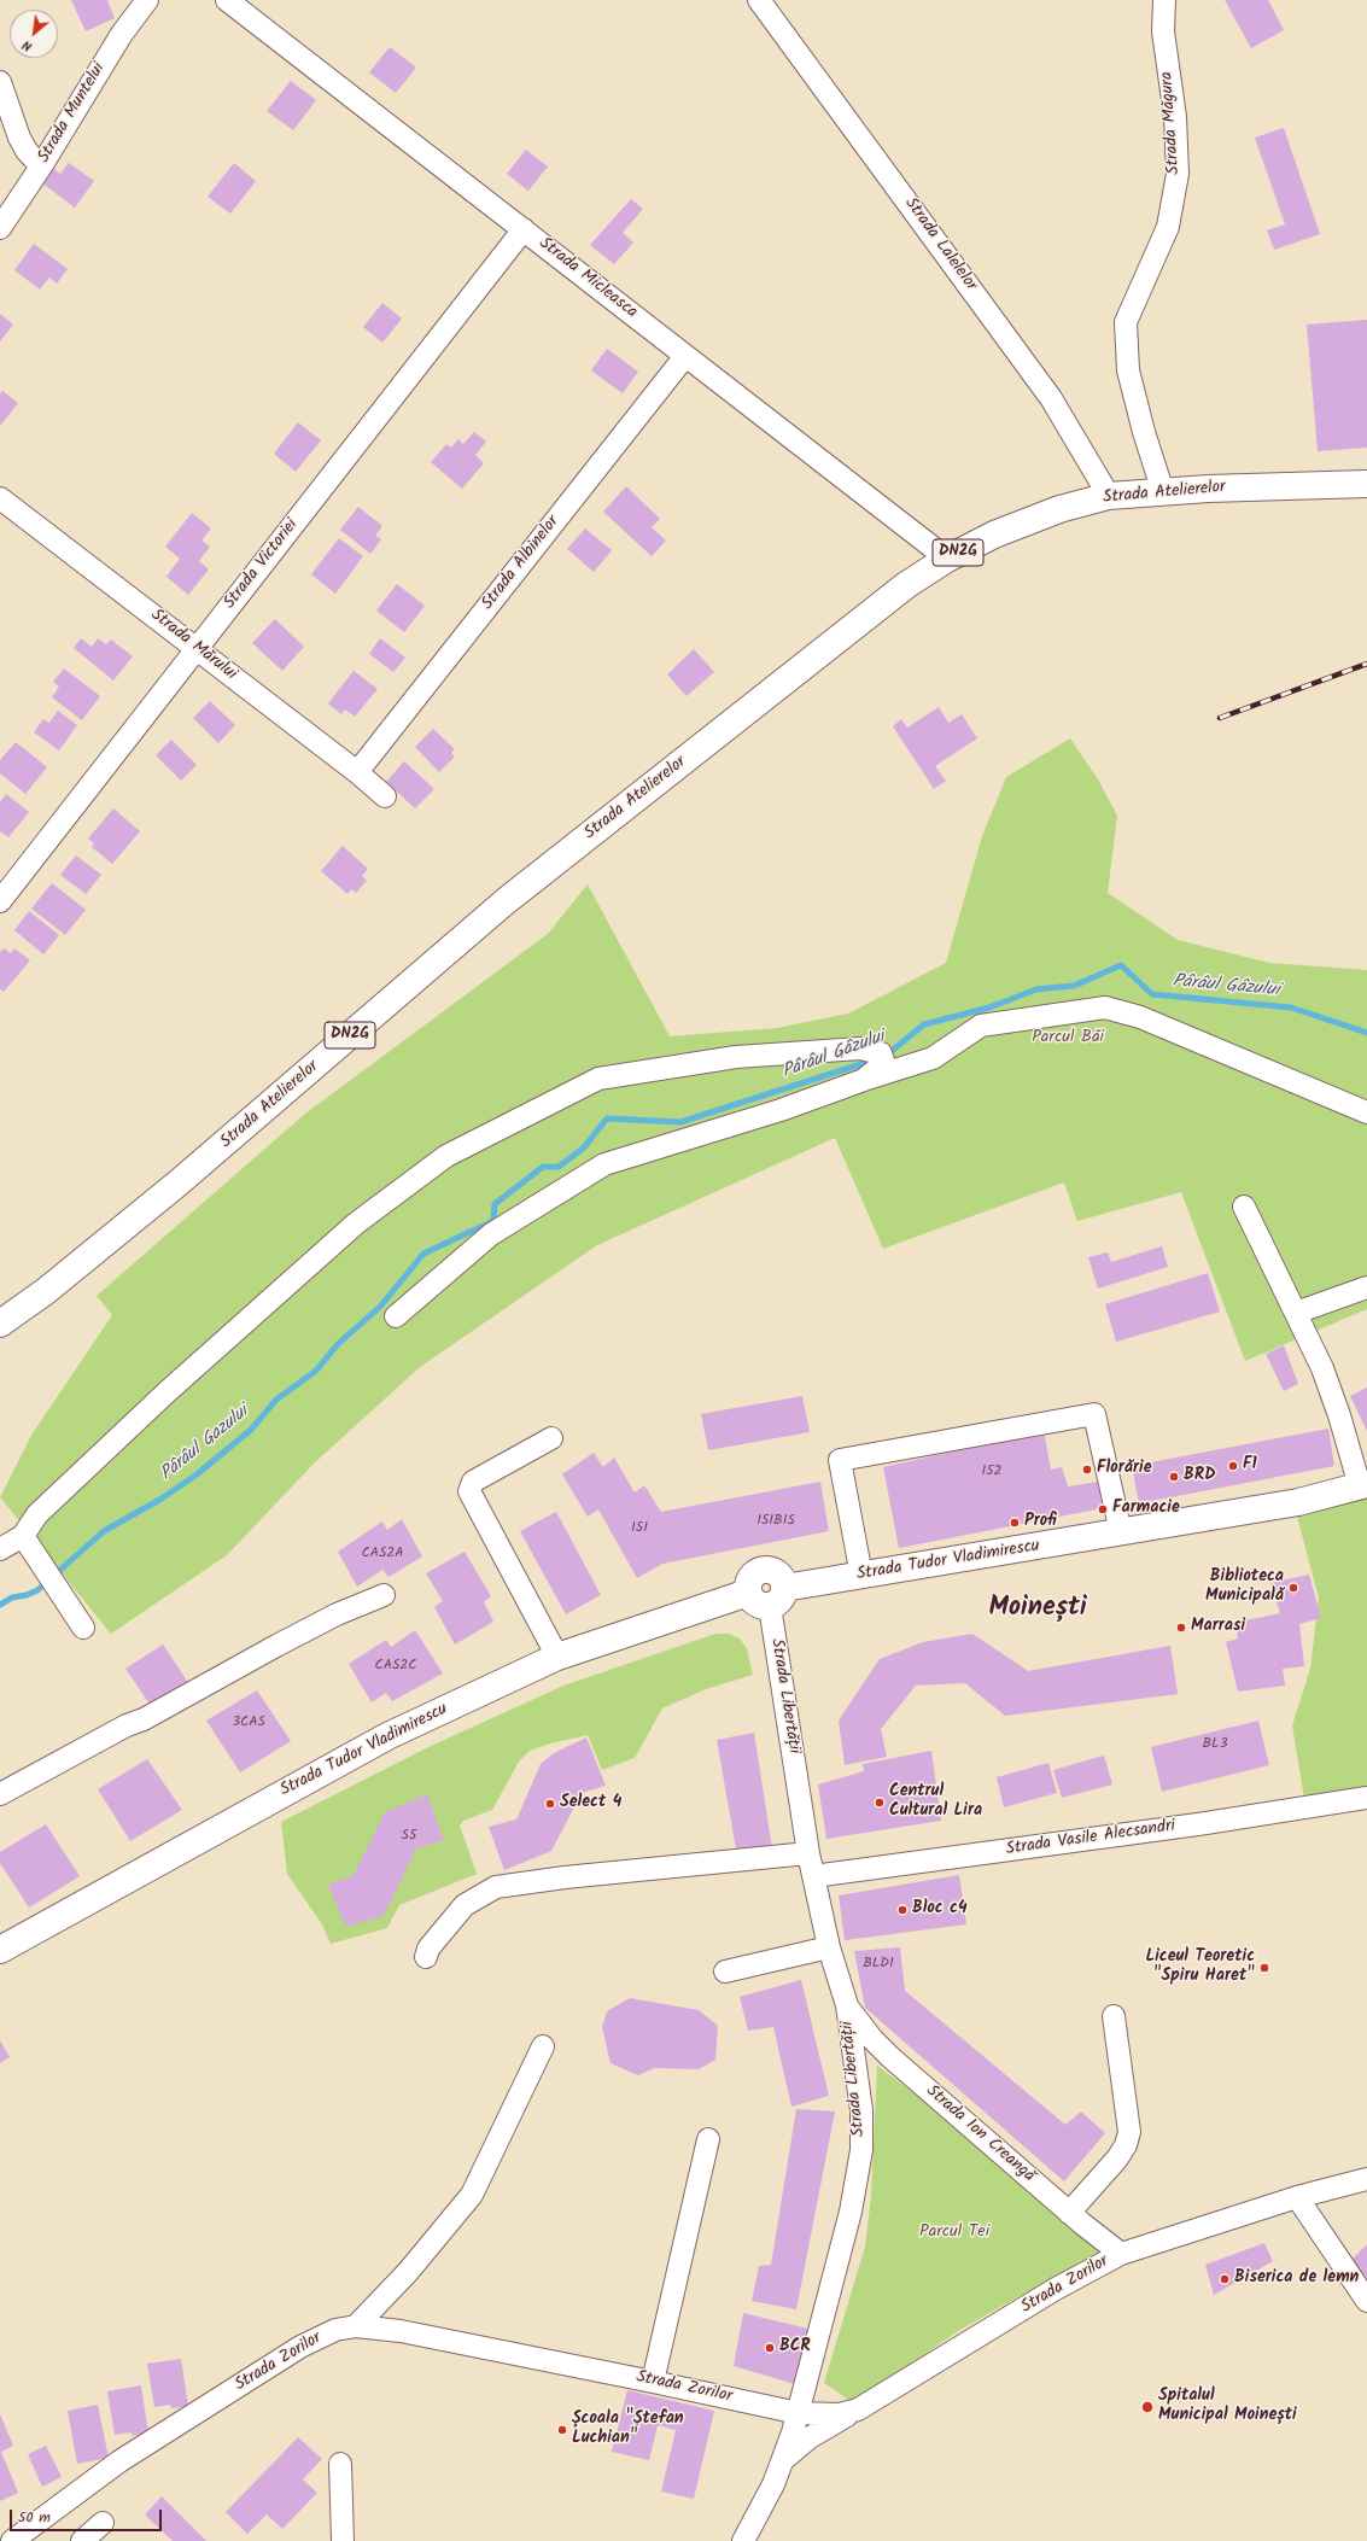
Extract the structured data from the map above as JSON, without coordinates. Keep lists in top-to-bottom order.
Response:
{
  "streets": {
    "main road": ["Strada Atelierelor", "DN2G", "Strada Tudor Vladimirescu"],
    "street": [
      "Strada Muntelui",
      "Strada Măgura",
      "Strada Lalelelor",
      "Strada Micleasca",
      "Strada Albinelor",
      "Strada Victoriei",
      "Strada Mărului",
      "Strada Libertății",
      "Strada Vasile Alecsandri",
      "Strada Ion Creangă",
      "Strada Zorilor"
    ]
  },
  "crossings": [
    ["Strada Măgura", "Strada Atelierelor"],
    ["Strada Lalelelor", "Strada Atelierelor"],
    ["Strada Micleasca", "Strada Atelierelor"],
    ["Strada Micleasca", "Strada Albinelor"],
    ["Strada Micleasca", "Strada Victoriei"],
    ["Strada Albinelor", "Strada Mărului"],
    ["Strada Victoriei", "Strada Mărului"],
    ["Strada Tudor Vladimirescu", "Strada Libertății"],
    ["Strada Libertății", "Strada Vasile Alecsandri"],
    ["Strada Libertății", "Strada Ion Creangă"],
    ["Strada Libertății", "Strada Zorilor"],
    ["Strada Ion Creangă", "Strada Zorilor"]
  ],
  "districts": ["Moinești"],
  "water": ["Pârâul Gâzului", "Pârâul Gazului"],
  "parks": ["Parcul Băi", "Parcul Tei"],
  "places": [
    "F1",
    "Florărie",
    "BRD",
    "Farmacie",
    "Profi",
    "Biblioteca Municipală",
    "Marrasi",
    "Centrul Cultural Lira",
    "Select 4",
    "Bloc c4",
    "Liceul Teoretic \"Spiru Haret\"",
    "Biserica de lemn",
    "BCR",
    "Spitalul Municipal Moinești",
    "Școala \"Ștefan Luchian\""
  ],
  "house_numbers": [
    "152",
    "151BIS",
    "151",
    "CAS2A",
    "CAS2C",
    "3CAS",
    "BL3",
    "S5",
    "BLD1"
  ],
  "scale_bar": "50 m",
  "north": "bottom left"
}
